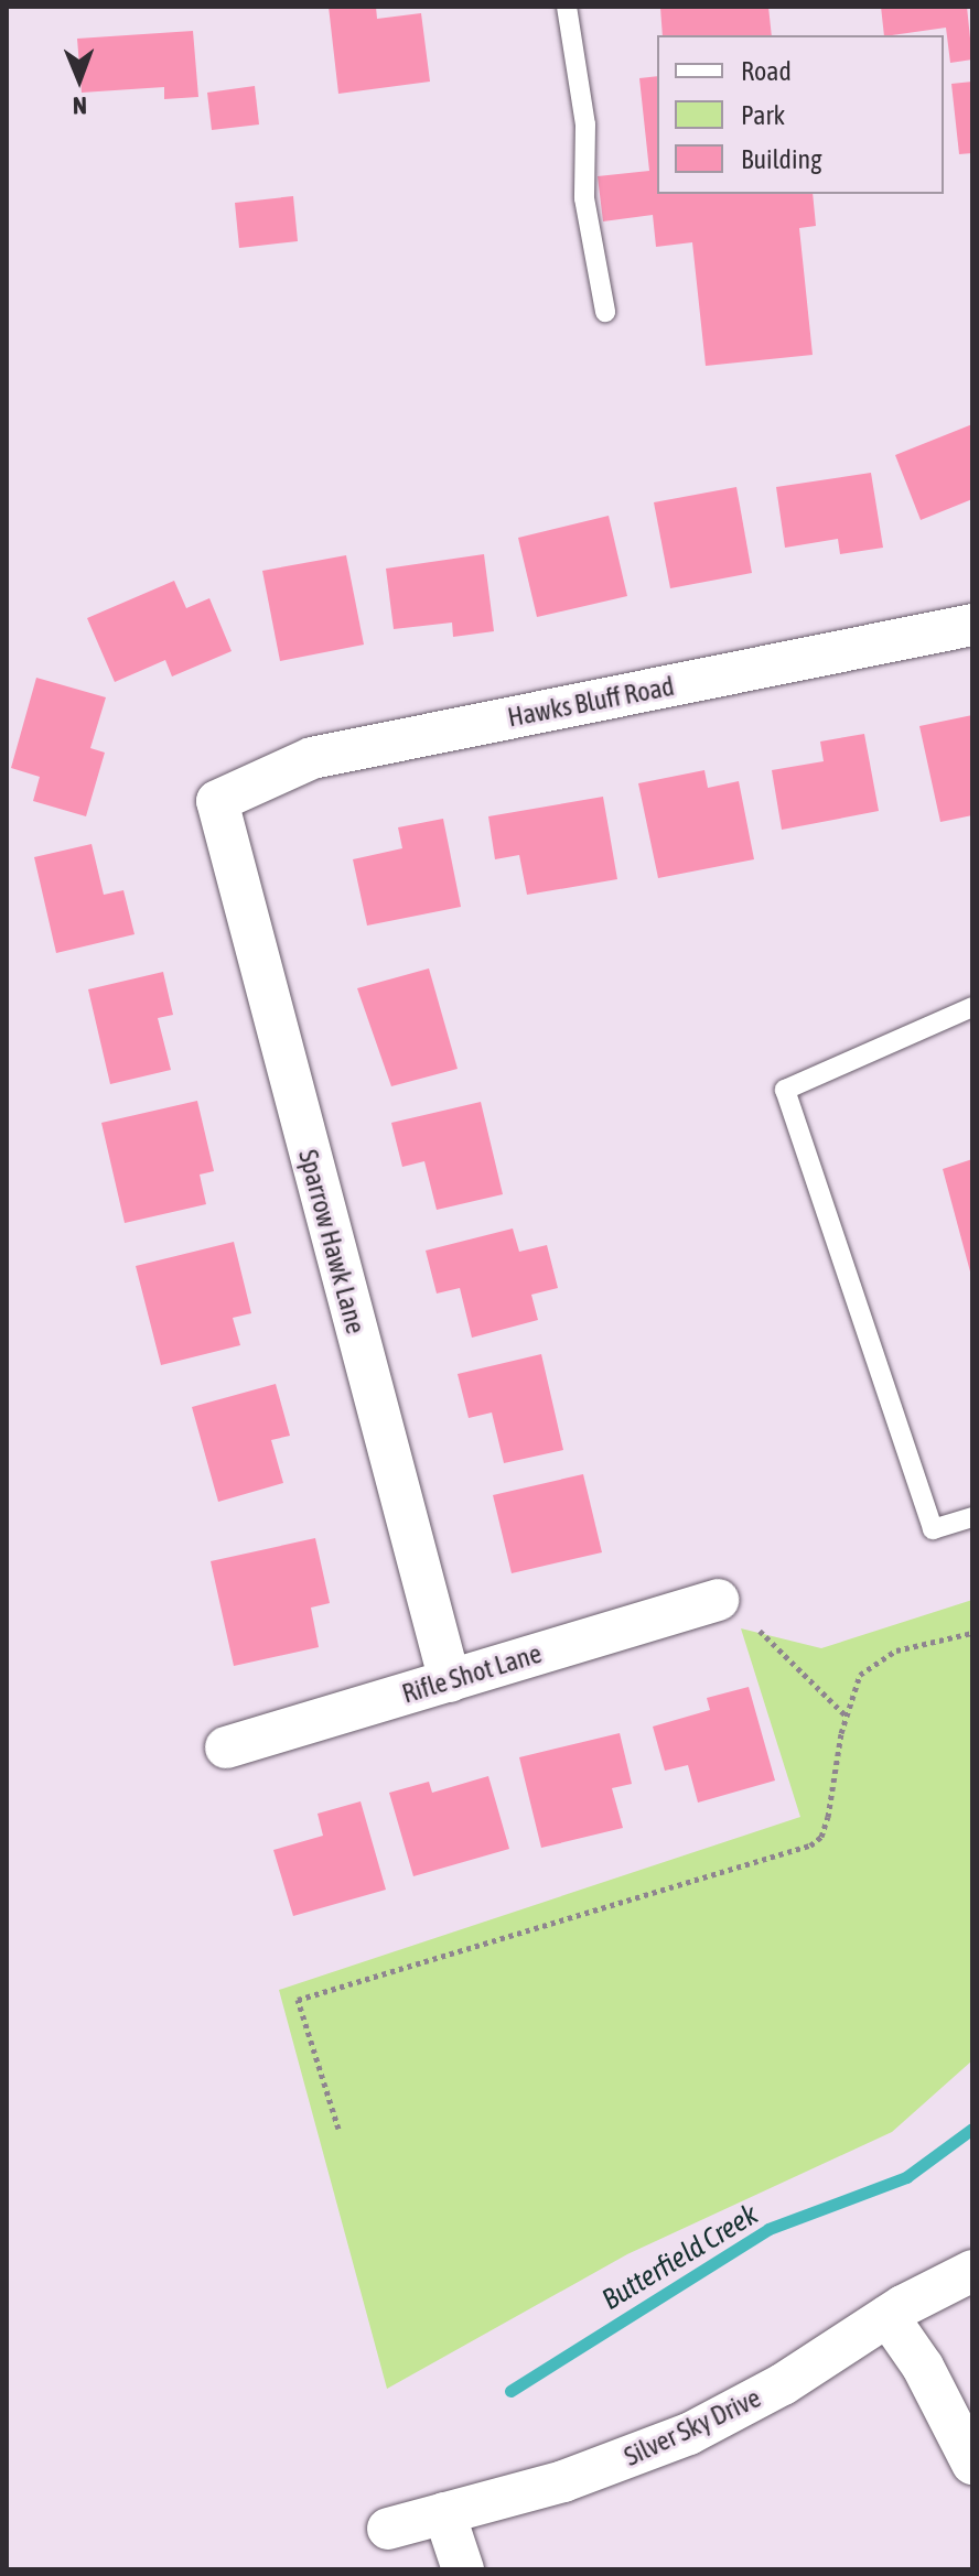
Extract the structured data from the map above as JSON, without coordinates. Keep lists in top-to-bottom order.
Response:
{
  "streets": {
    "street": [
      "Hawks Bluff Road",
      "Sparrow Hawk Lane",
      "Rifle Shot Lane",
      "Silver Sky Drive"
    ]
  },
  "crossings": [
    ["Hawks Bluff Road", "Sparrow Hawk Lane"],
    ["Sparrow Hawk Lane", "Rifle Shot Lane"]
  ],
  "water": ["Butterfield Creek"],
  "legend": ["Road", "Park", "Building"],
  "north": "bottom"
}
